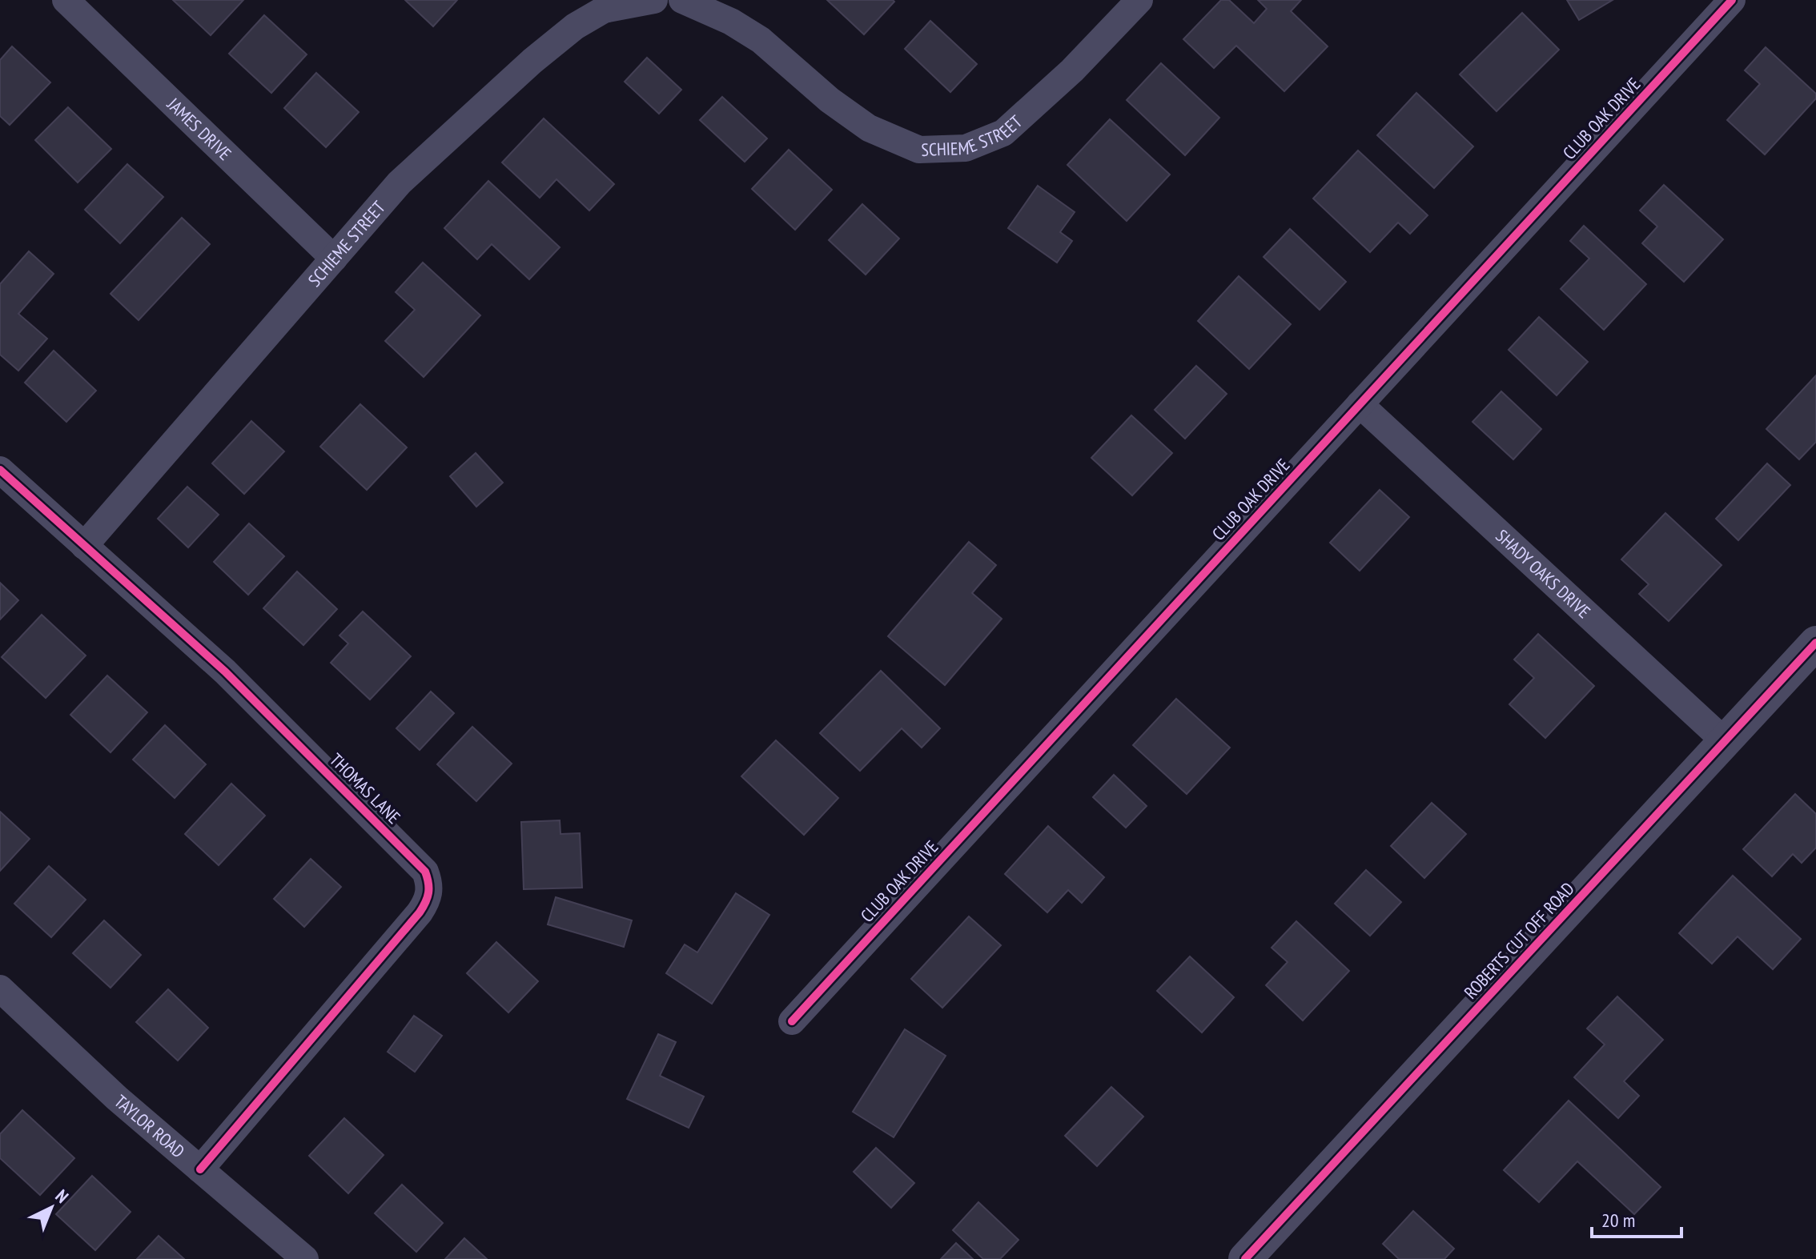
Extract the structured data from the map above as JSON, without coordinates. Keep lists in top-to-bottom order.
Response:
{
  "streets": {
    "street": [
      "CLUB OAK DRIVE",
      "JAMES DRIVE",
      "SCHIEME STREET",
      "SHADY OAKS DRIVE",
      "THOMAS LANE",
      "ROBERTS CUT OFF ROAD",
      "TAYLOR ROAD"
    ]
  },
  "crossings": [
    ["CLUB OAK DRIVE", "SHADY OAKS DRIVE"],
    ["JAMES DRIVE", "SCHIEME STREET"],
    ["SCHIEME STREET", "THOMAS LANE"],
    ["SHADY OAKS DRIVE", "ROBERTS CUT OFF ROAD"],
    ["THOMAS LANE", "TAYLOR ROAD"]
  ],
  "scale_bar": "20 m",
  "north": "top right"
}
